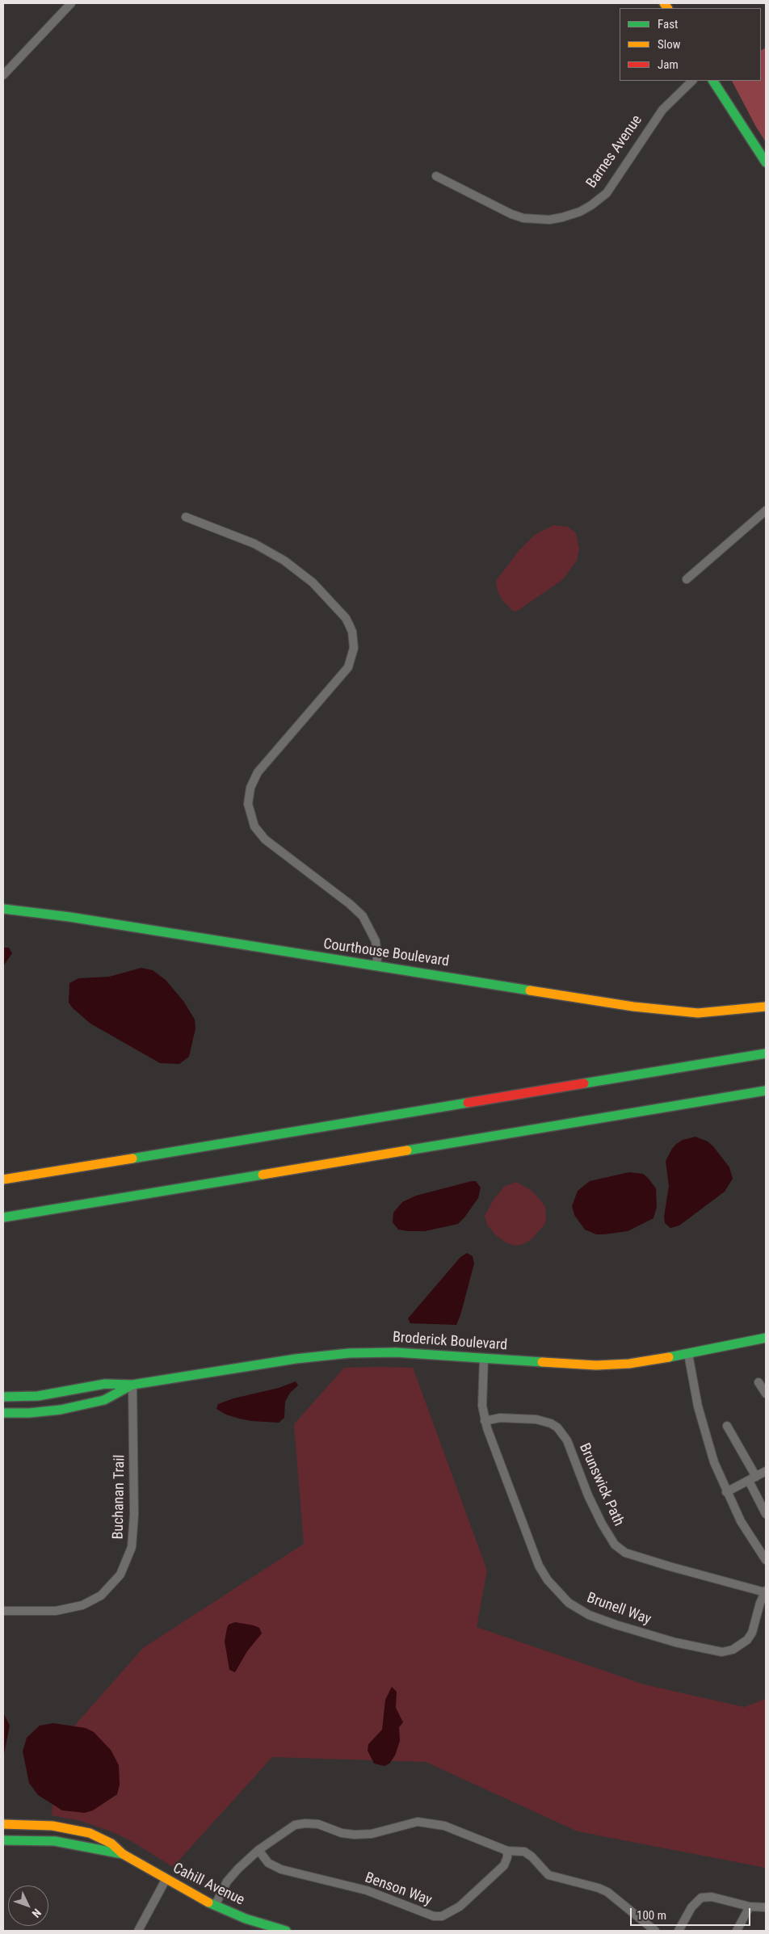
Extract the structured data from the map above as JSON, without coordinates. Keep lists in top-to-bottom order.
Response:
{
  "streets": {
    "main road": ["Courthouse Boulevard", "Broderick Boulevard", "Cahill Avenue"],
    "street": [
      "Barnes Avenue",
      "Brunswick Path",
      "Buchanan Trail",
      "Brunell Way",
      "Benson Way"
    ]
  },
  "crossings": [
    ["Broderick Boulevard", "Buchanan Trail"],
    ["Broderick Boulevard", "Brunell Way"],
    ["Brunswick Path", "Brunell Way"]
  ],
  "legend": ["Fast", "Slow", "Jam"],
  "scale_bar": "100 m",
  "north": "bottom right"
}
